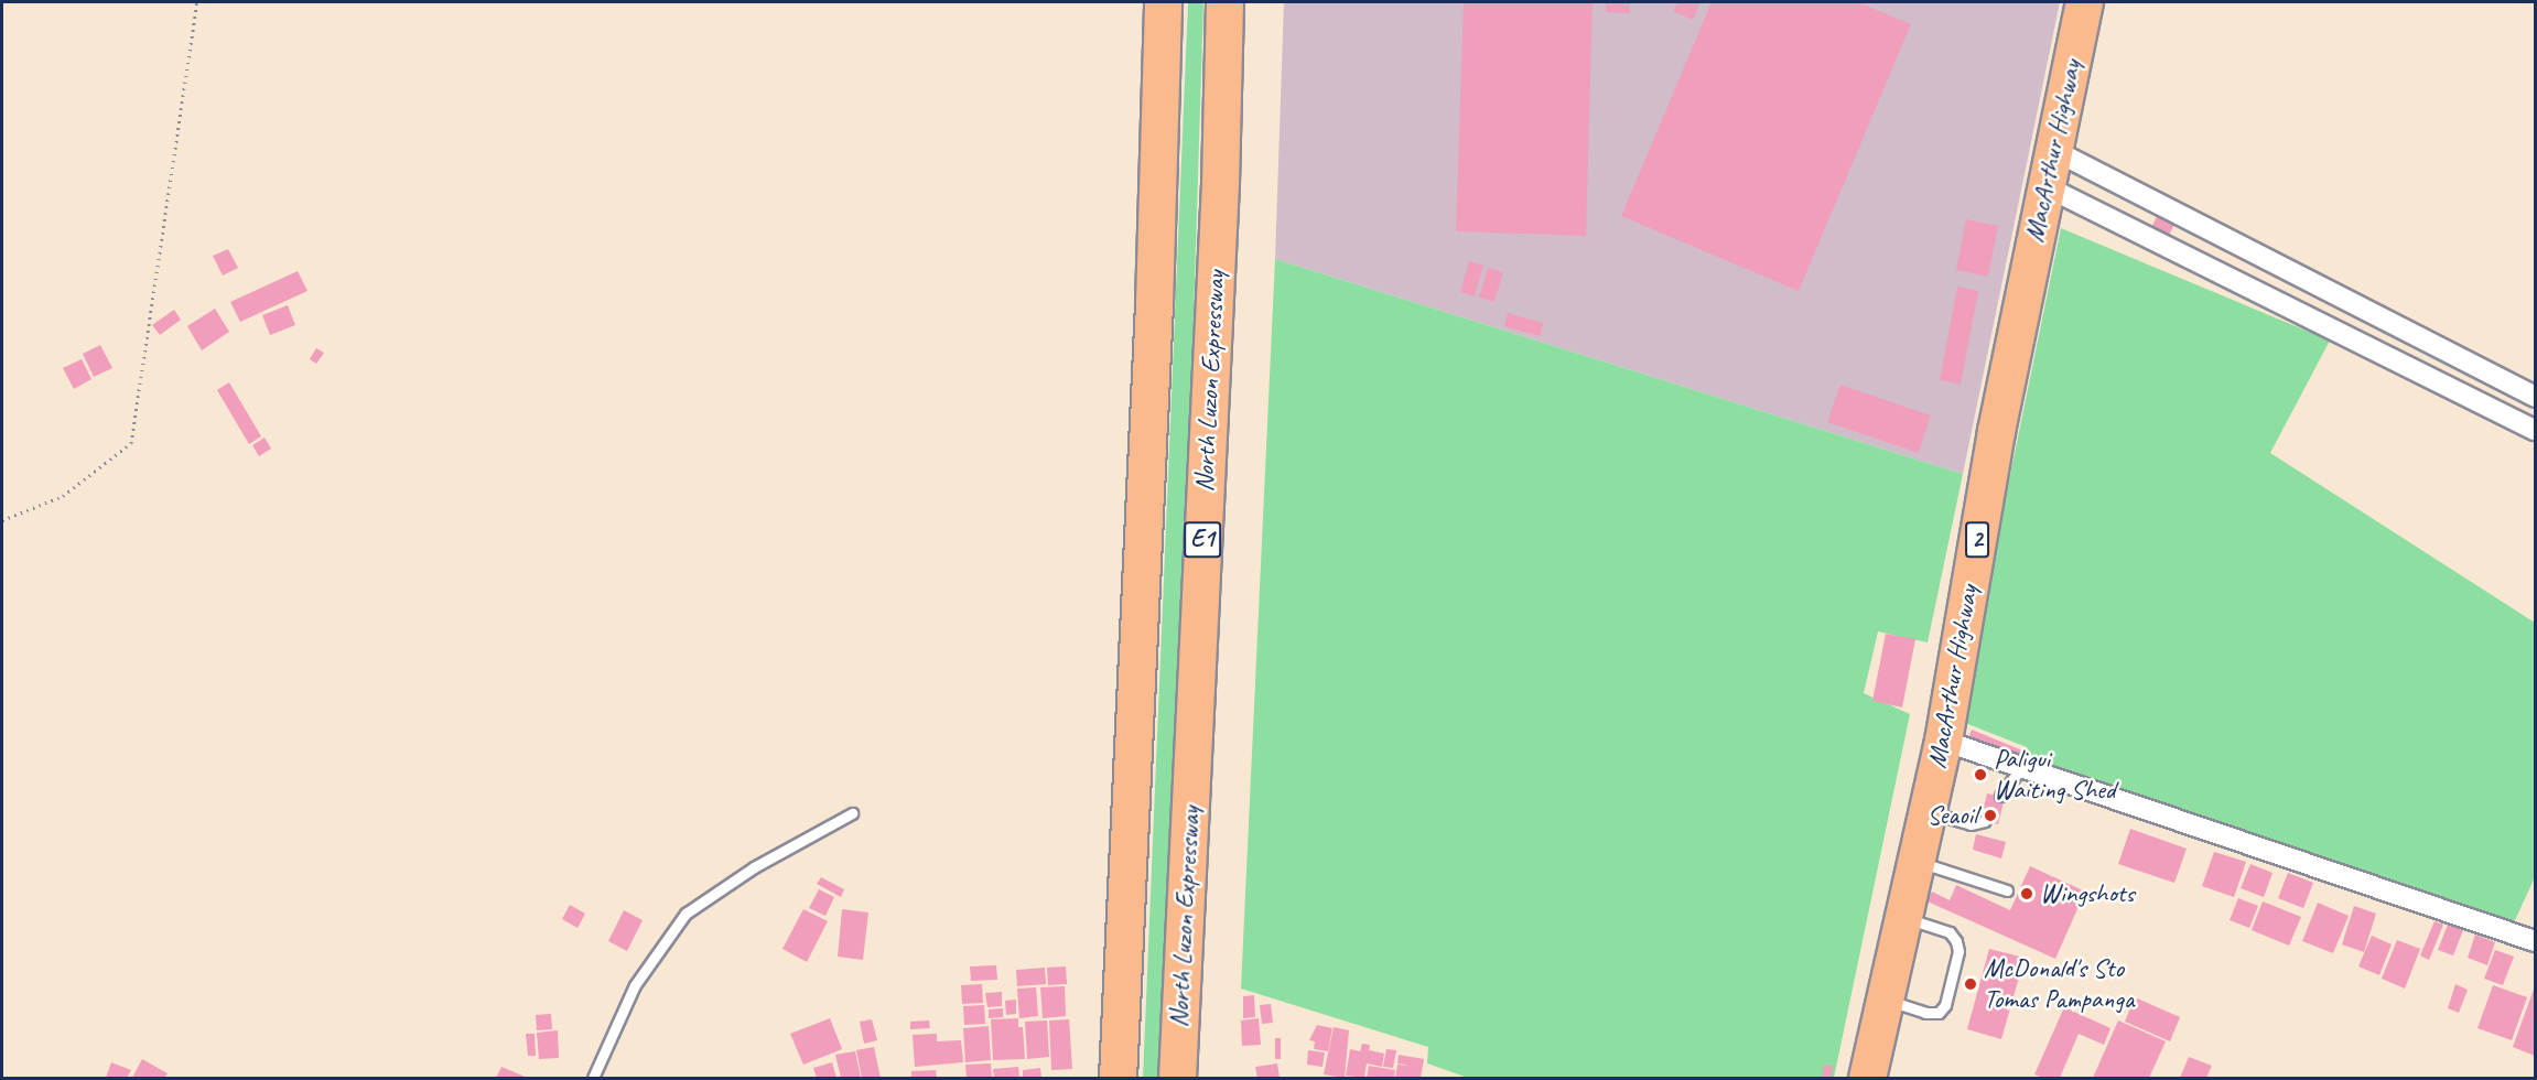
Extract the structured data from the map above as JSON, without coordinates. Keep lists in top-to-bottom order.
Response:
{
  "streets": {
    "highway": [
      "MacArthur Highway",
      "North Luzon Expressway",
      "E1",
      "2"
    ]
  },
  "places": [
    "Paligui Waiting Shed",
    "Seaoil",
    "Wingshots",
    "McDonald's Sto Tomas Pampanga"
  ]
}
